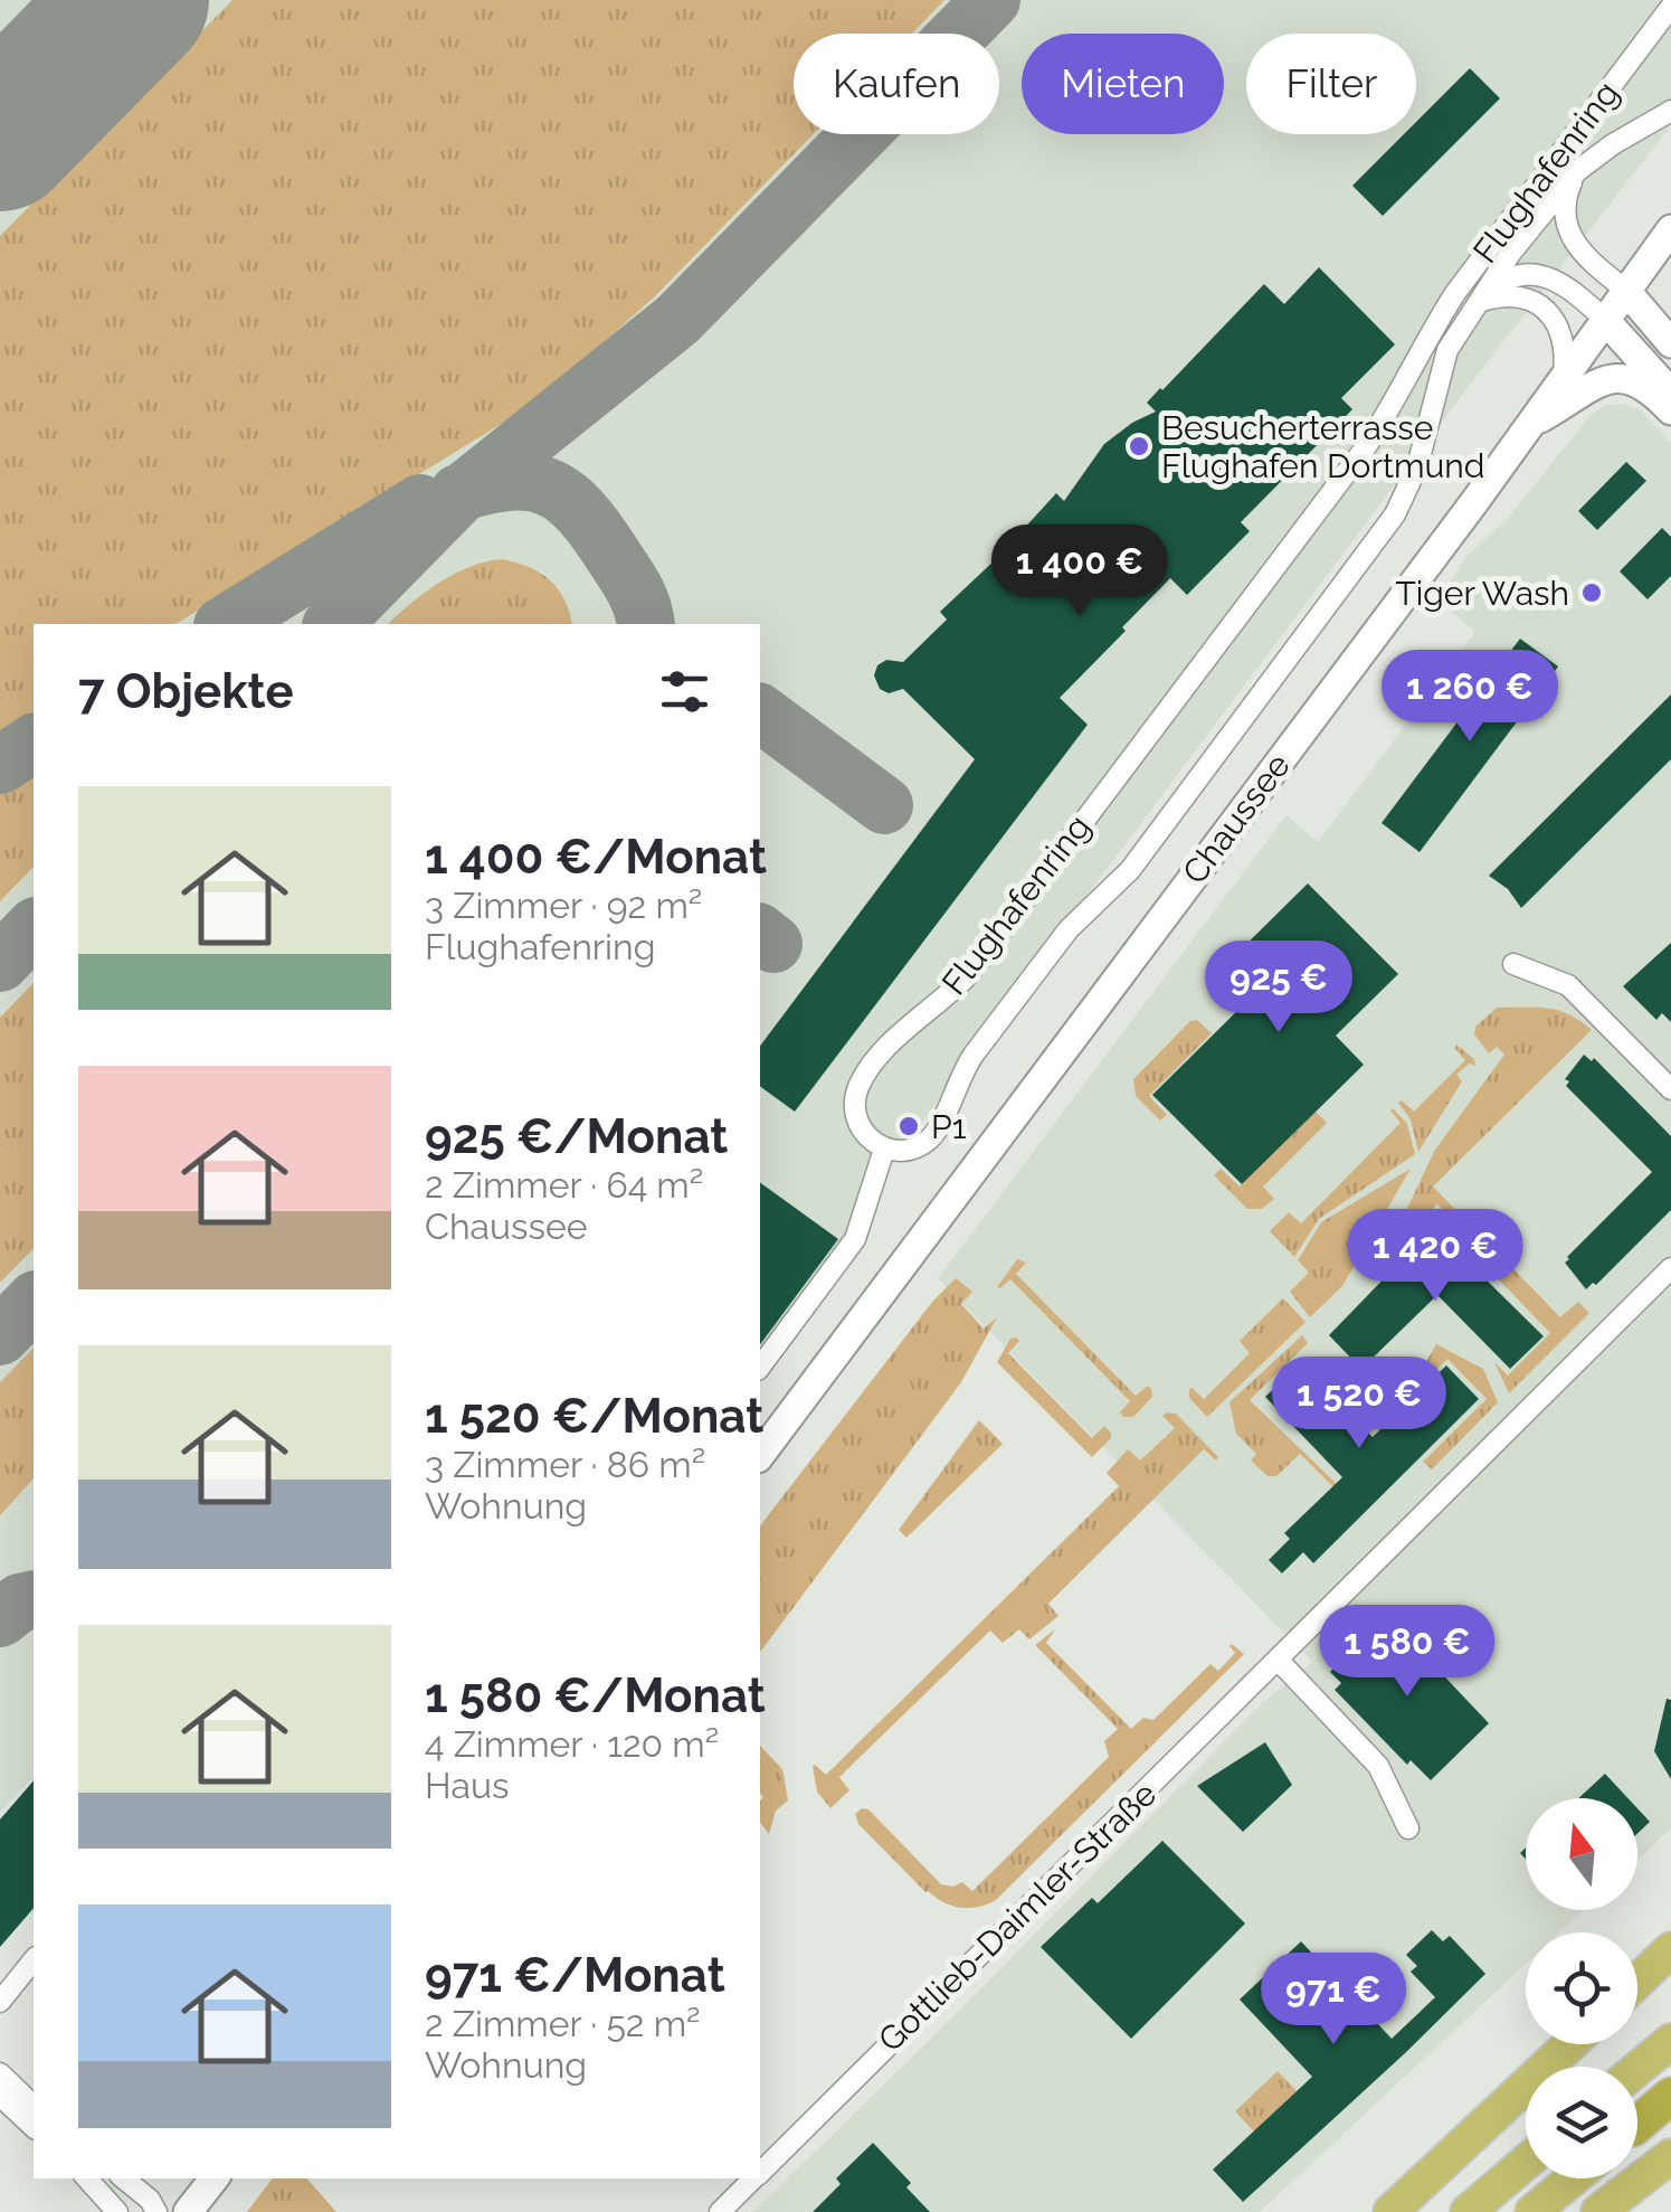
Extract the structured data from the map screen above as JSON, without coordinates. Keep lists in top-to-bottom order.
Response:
{
  "streets": {
    "main road": ["Chaussee"],
    "street": ["Flughafenring", "Gottlieb-Daimler-Straße"]
  },
  "crossings": [
    ["Flughafenring", "Chaussee"]
  ],
  "places": ["Besucherterrasse Flughafen Dortmund", "Tiger Wash", "P1"],
  "north": "top",
  "page": {
    "chip": ["Kaufen", "Mieten", "Filter"],
    "price": [
      "1 400 €",
      "1 260 €",
      "925 €",
      "1 420 €",
      "1 520 €",
      "1 580 €",
      "971 €"
    ],
    "heading": "7 Objekte",
    "list": [
      {
        "name": "1 400 €/Monat",
        "note": "3 Zimmer · 92 m² · Flughafenring"
      },
      {
        "name": "925 €/Monat",
        "note": "2 Zimmer · 64 m² · Chaussee"
      },
      {
        "name": "1 520 €/Monat",
        "note": "3 Zimmer · 86 m² · Wohnung"
      },
      {
        "name": "1 580 €/Monat",
        "note": "4 Zimmer · 120 m² · Haus"
      },
      {
        "name": "971 €/Monat",
        "note": "2 Zimmer · 52 m² · Wohnung"
      }
    ]
  }
}
